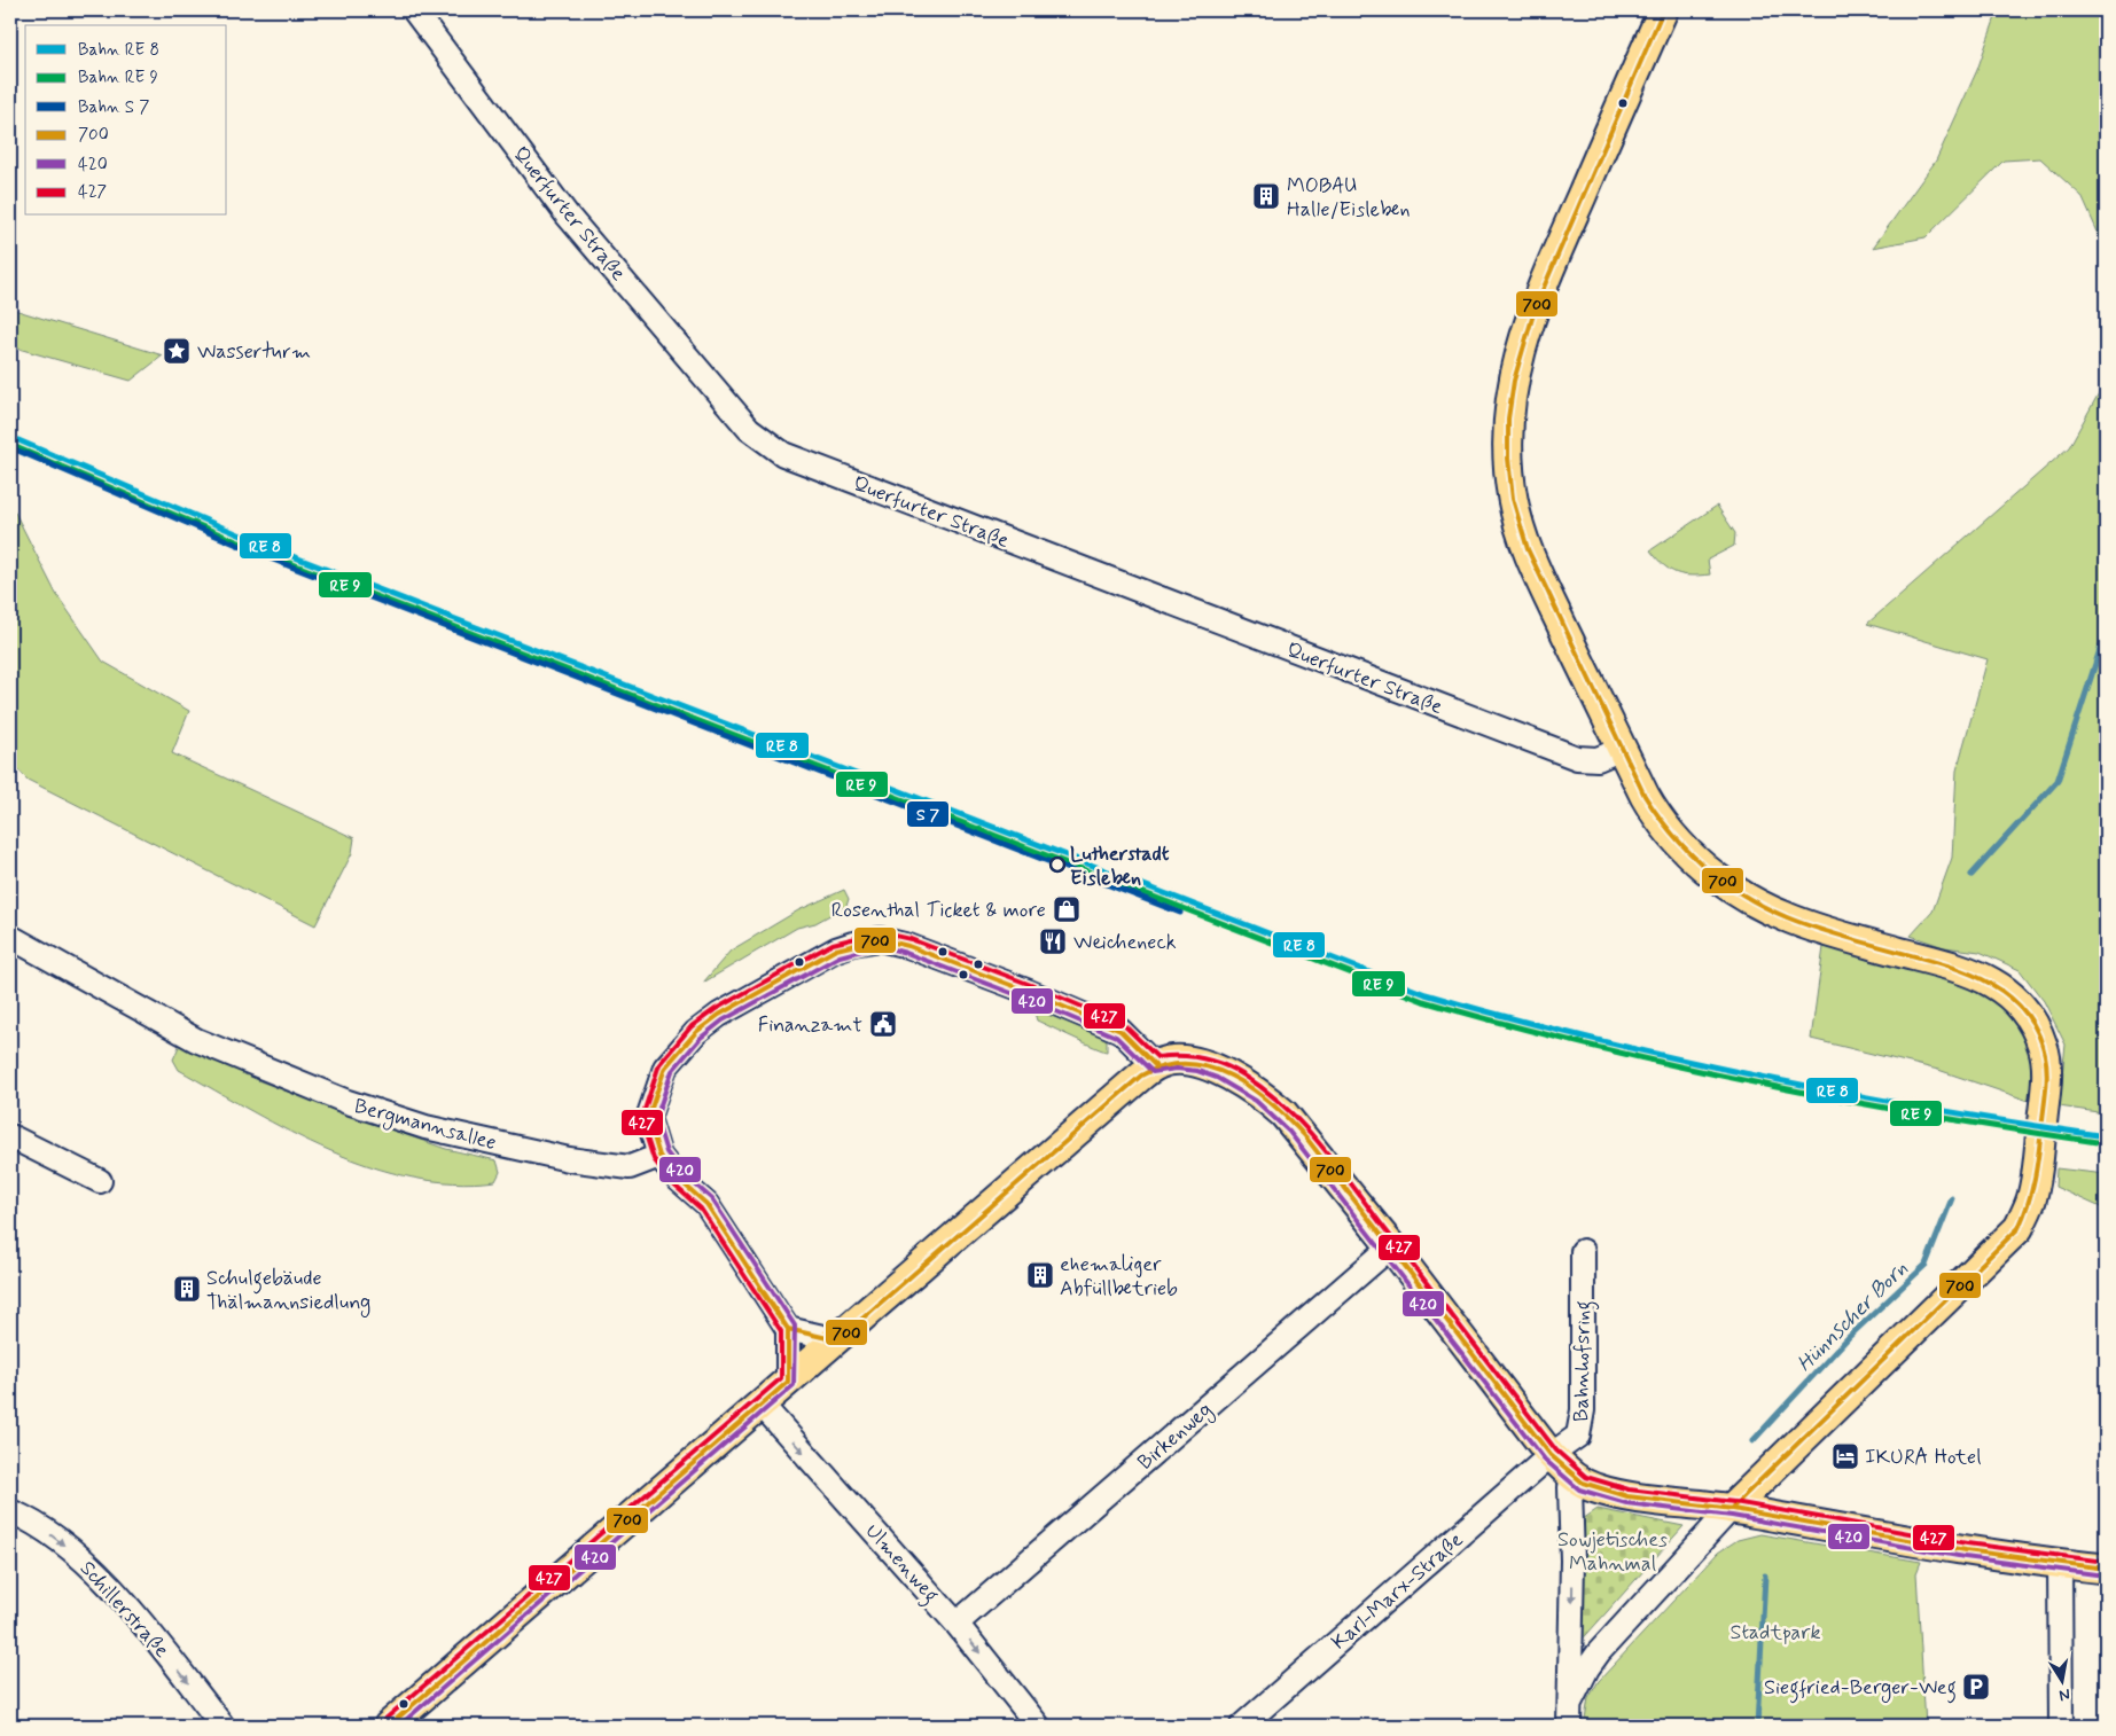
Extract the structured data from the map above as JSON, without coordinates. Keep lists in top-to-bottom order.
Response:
{
  "streets": {
    "street": [
      "Querfurter Straße",
      "Bergmannsallee",
      "Bahnhofsring",
      "Birkenweg",
      "Ulmenweg",
      "Karl-Marx-Straße",
      "Schillerstraße"
    ]
  },
  "crossings": [
    ["Bahnhofsring", "Karl-Marx-Straße"],
    ["Birkenweg", "Ulmenweg"]
  ],
  "one_way": ["Ulmenweg", "Schillerstraße"],
  "water": ["Hünnscher Born"],
  "parks": ["Sowjetisches Mahnmal", "Stadtpark"],
  "places": {
    "building": ["MOBAU Halle/Eisleben", "ehemaliger Abfüllbetrieb", "Schulgebäude Thälmannsiedlung"],
    "place": ["Wasserturm"],
    "other": ["Lutherstadt Eisleben"],
    "shop": ["Rosenthal Ticket & more"],
    "restaurant": ["Weicheneck"],
    "public building": ["Finanzamt"],
    "hotel": ["IKURA Hotel"],
    "parking": ["Siegfried-Berger-Weg"]
  },
  "lines": ["transit line 700", "transit line 427", "transit line 420"],
  "legend": [
    "Bahn RE 8",
    "Bahn RE 9",
    "Bahn S 7",
    "700",
    "420",
    "427"
  ],
  "north": "bottom"
}
